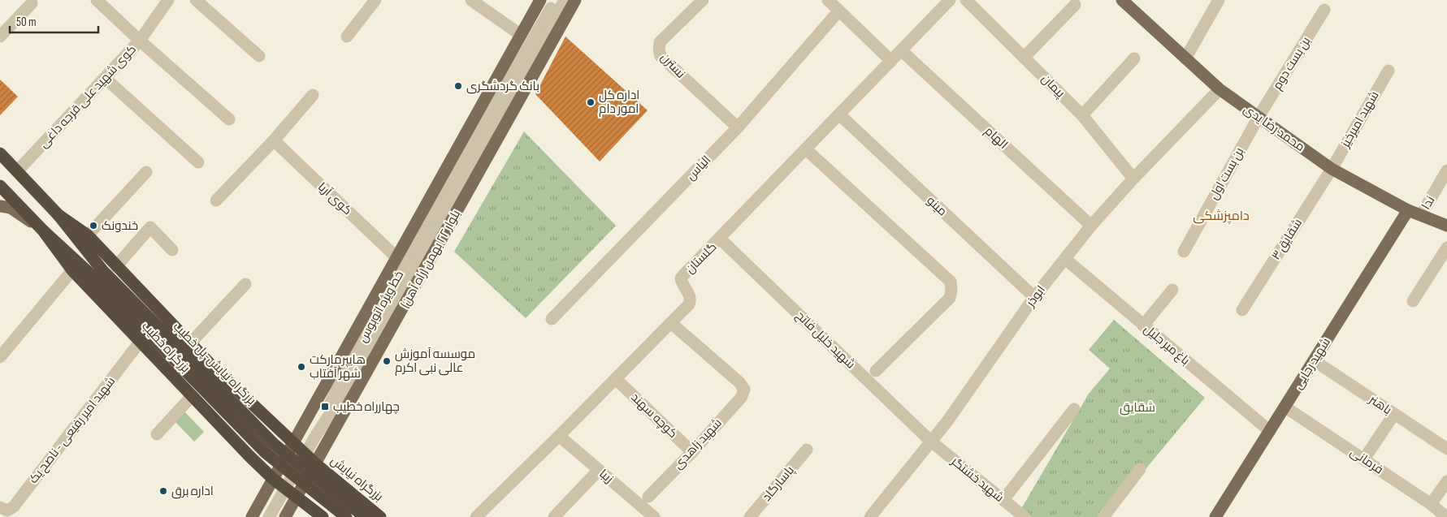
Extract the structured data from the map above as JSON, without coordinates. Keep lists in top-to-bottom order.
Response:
{
  "streets": {
    "highway": ["بزرگراه خطیب", "بزرگراه نیایش-پل خطیب", "بزرگراه نیایش"],
    "main road": ["محمد رضا یدی", "بلوار ۲۲ بهمن (راه آهن)", "شهید رجایی"],
    "street": [
      "بن بست دوم",
      "نسترن",
      "پیمان",
      "کوی شهید علی قرجه داغی",
      "شهید امیرخیز",
      "الهام",
      "الیاس",
      "بن بست اول",
      "کوی آریا",
      "ندا",
      "مینو",
      "شقایق ۳",
      "گلستان",
      "ابوذر",
      "خط ویژه اتوبوس",
      "شهید خلیل فاتح",
      "باغ میر جلیل",
      "باهنر",
      "کوچه سهند",
      "شهید امیر رفیعی - ناصح یک",
      "شهید زاهدی",
      "فرمانی",
      "زیبا",
      "شهید خشتگر",
      "پاسارگاد"
    ]
  },
  "crossings": [
    ["بن بست دوم", "محمد رضا یدی"],
    ["بن بست دوم", "بن بست اول"],
    ["نسترن", "الیاس"],
    ["پیمان", "ابوذر"],
    ["شهید امیرخیز", "محمد رضا یدی"],
    ["شهید امیرخیز", "شقایق ۳"],
    ["محمد رضا یدی", "بن بست اول"],
    ["محمد رضا یدی", "ندا"],
    ["محمد رضا یدی", "شقایق ۳"],
    ["محمد رضا یدی", "ابوذر"],
    ["محمد رضا یدی", "شهید رجایی"],
    ["الهام", "گلستان"],
    ["الهام", "ابوذر"],
    ["مینو", "گلستان"],
    ["مینو", "ابوذر"],
    ["گلستان", "شهید خلیل فاتح"],
    ["گلستان", "کوچه سهند"],
    ["گلستان", "شهید زاهدی"],
    ["گلستان", "زیبا"],
    ["بلوار ۲۲ بهمن (راه آهن)", "بزرگراه خطیب"],
    ["بلوار ۲۲ بهمن (راه آهن)", "بزرگراه نیایش"],
    ["ابوذر", "شهید خلیل فاتح"],
    ["ابوذر", "باغ میر جلیل"],
    ["ابوذر", "شهید خشتگر"],
    ["شهید خلیل فاتح", "شهید خشتگر"],
    ["باغ میر جلیل", "شهید رجایی"],
    ["بزرگراه خطیب", "بزرگراه نیایش-پل خطیب"],
    ["بزرگراه خطیب", "شهید امیر رفیعی - ناصح یک"],
    ["بزرگراه خطیب", "بزرگراه نیایش"],
    ["شهید رجایی", "باهنر"],
    ["شهید رجایی", "فرمانی"],
    ["کوچه سهند", "شهید زاهدی"]
  ],
  "districts": ["دامپزشکی"],
  "parks": ["شقایق"],
  "places": {
    "other": [
      "بانک گردشگری",
      "اداره کل امور دام",
      "خندونک",
      "موسسه آموزش عالی نبی اکرم",
      "هایپرمارکت شهر آفتاب",
      "اداره برق"
    ],
    "transit": ["چهارراه خطیب"]
  },
  "scale_bar": "50 m"
}
